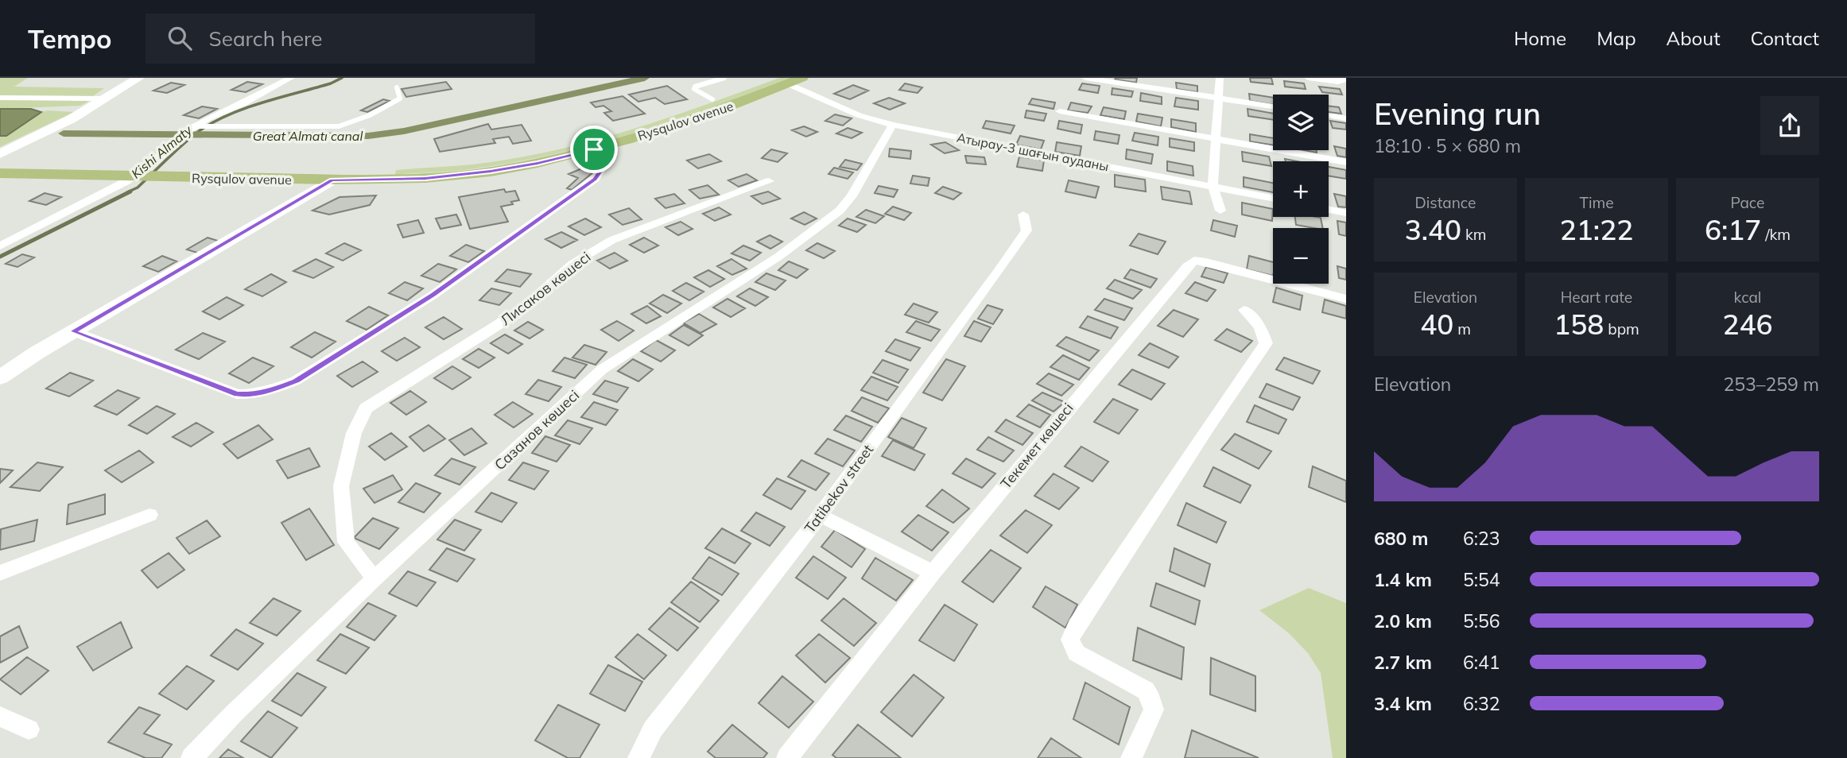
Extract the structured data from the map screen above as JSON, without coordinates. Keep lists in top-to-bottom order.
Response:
{
  "streets": {
    "main road": ["Rysqulov avenue"],
    "street": [
      "Атырау-3 шағын ауданы",
      "Лисаков көшесі",
      "Сазанов көшесі",
      "Текемет көшесі",
      "Tatibekov street"
    ]
  },
  "crossings": [
    ["Rysqulov avenue", "Атырау-3 шағын ауданы"],
    ["Атырау-3 шағын ауданы", "Сазанов көшесі"],
    ["Лисаков көшесі", "Сазанов көшесі"]
  ],
  "water": ["Great Almatı canal", "Kіshі Almaty"],
  "page": {
    "header": "Tempo",
    "search": "Search here",
    "nav": [
      "Home",
      "Map",
      "About",
      "Contact"
    ],
    "heading": ["Evening run", "18:10 · 5 × 680 m"],
    "map_buttons": ["+", "−"],
    "stats": [
      ["Distance", "3.40 km"],
      ["Time", "21:22"],
      ["Pace", "6:17 /km"],
      ["Elevation", "40 m"],
      ["Heart rate", "158 bpm"],
      ["kcal", "246"]
    ],
    "chart": ["Elevation", "253–259 m"],
    "list": [
      {
        "name": "680 m",
        "note": "6:23"
      },
      {
        "name": "1.4 km",
        "note": "5:54"
      },
      {
        "name": "2.0 km",
        "note": "5:56"
      },
      {
        "name": "2.7 km",
        "note": "6:41"
      },
      {
        "name": "3.4 km",
        "note": "6:32"
      }
    ]
  }
}
